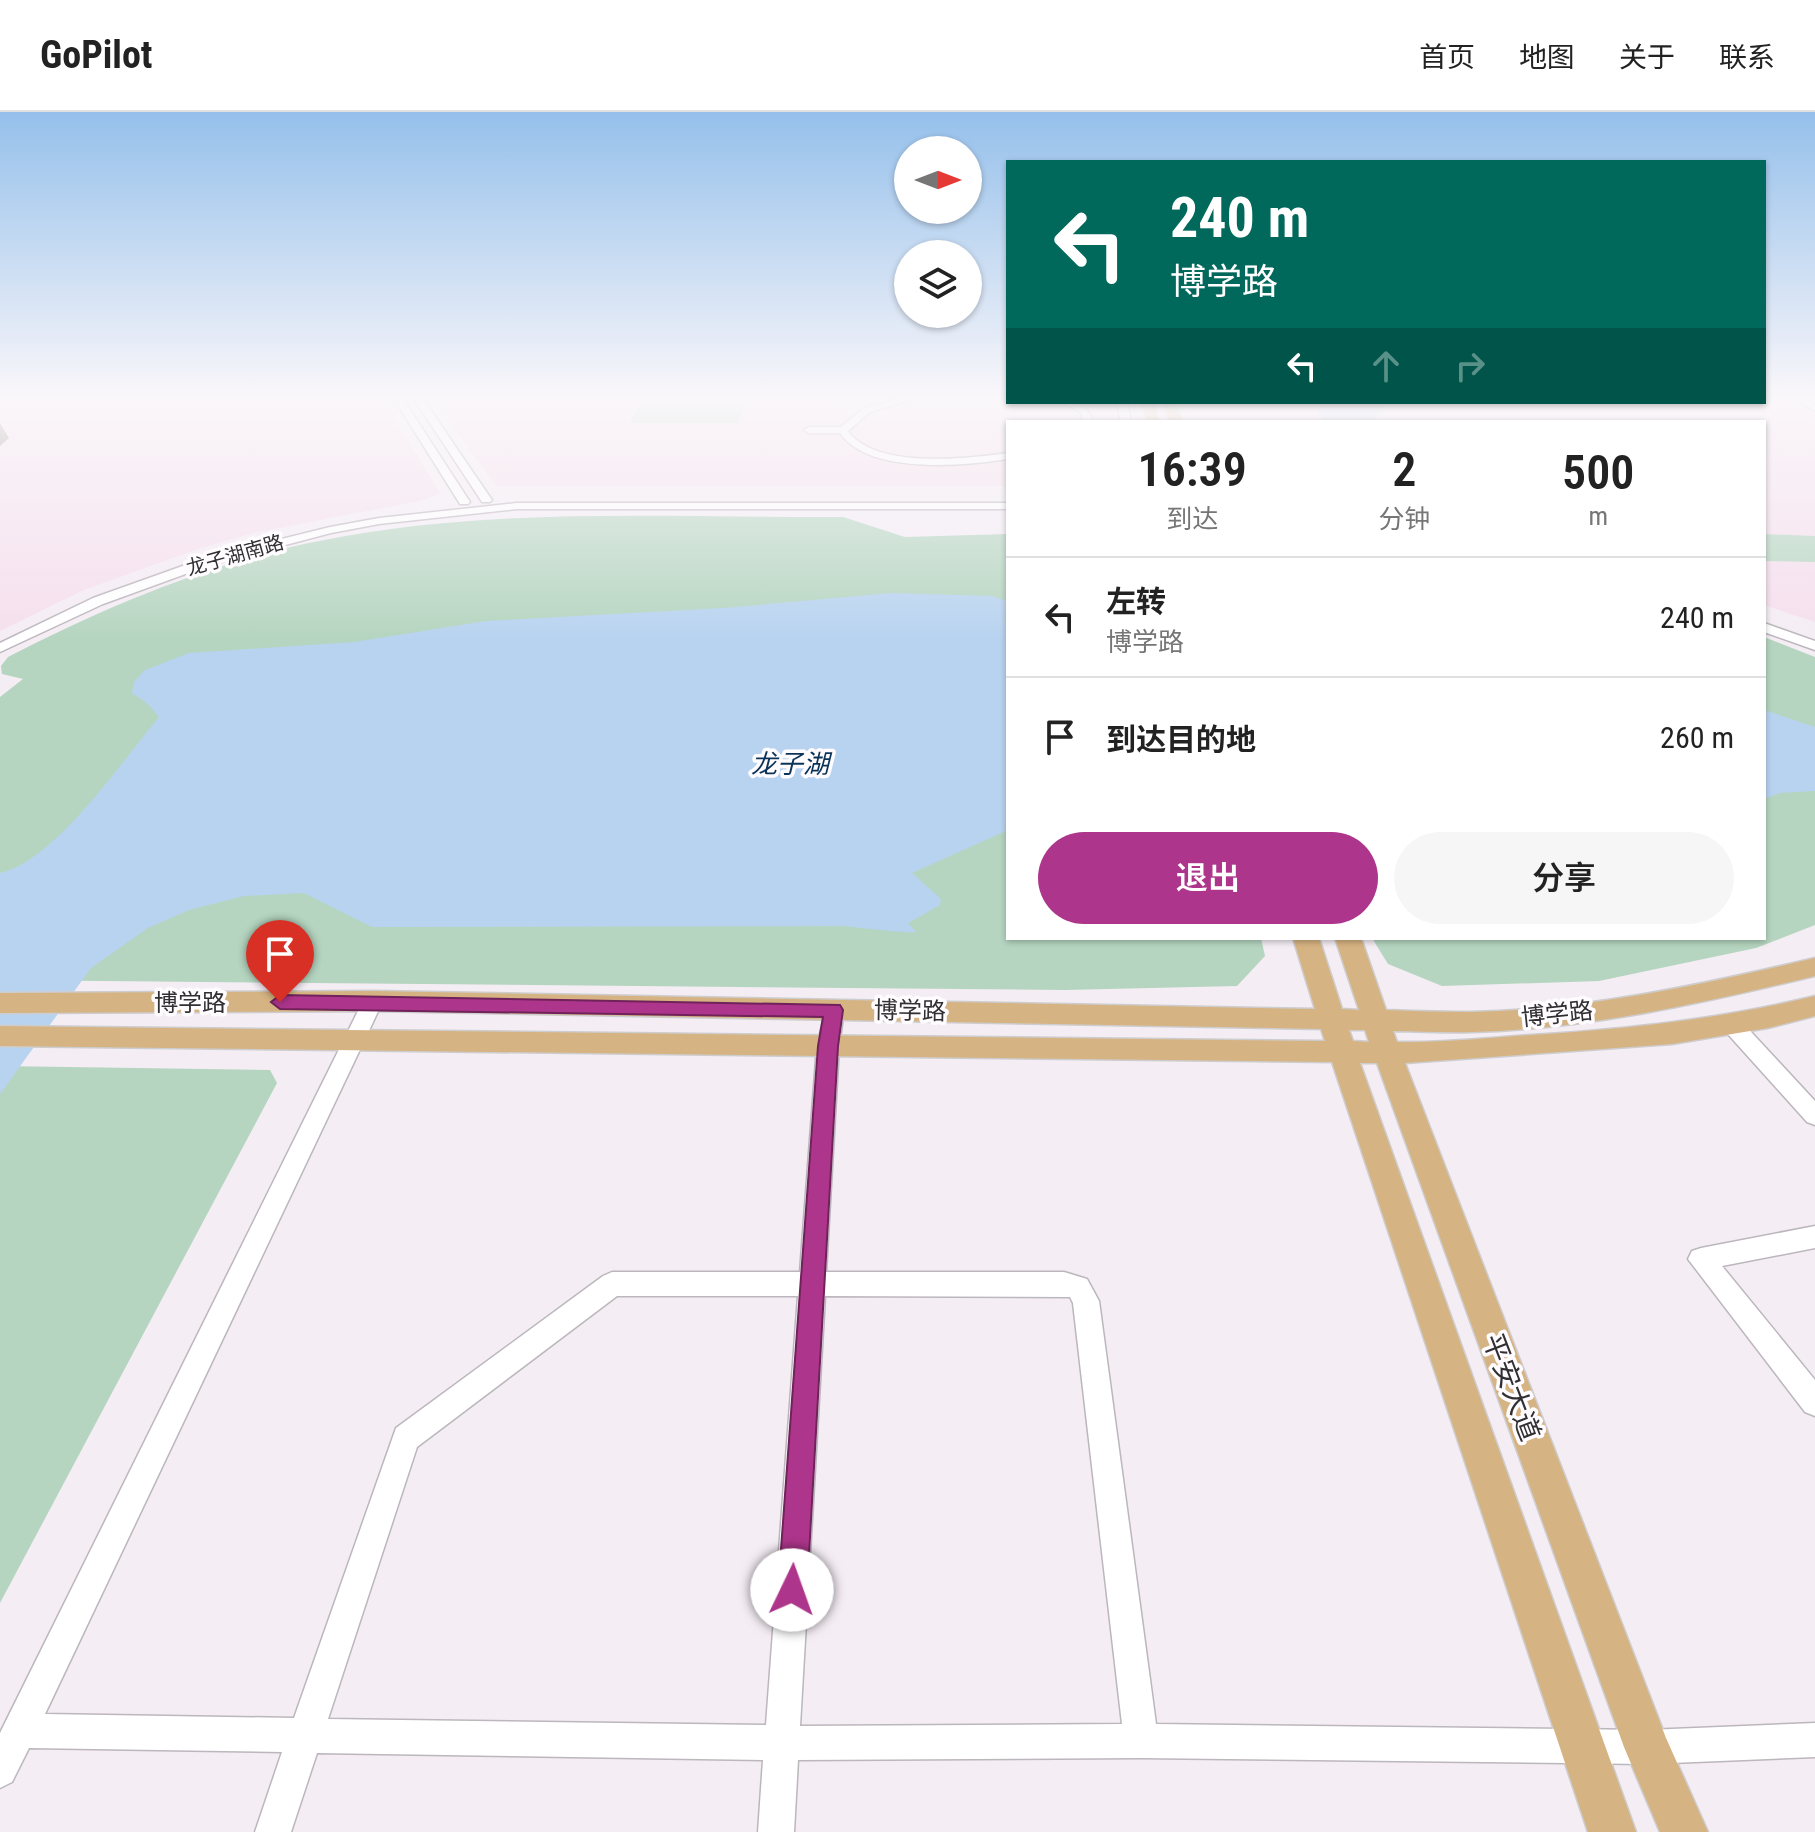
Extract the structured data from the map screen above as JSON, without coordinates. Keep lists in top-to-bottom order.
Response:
{
  "streets": {
    "main road": ["博学路", "平安大道"],
    "street": ["龙子湖南路"]
  },
  "crossings": [
    ["博学路", "平安大道"]
  ],
  "water": ["龙子湖"],
  "north": "right",
  "page": {
    "header": "GoPilot",
    "nav": [
      "首页",
      "地图",
      "关于",
      "联系"
    ],
    "turn": ["240 m", "博学路"],
    "eta": [
      "16:39",
      "到达",
      "2",
      "分钟",
      "500",
      "m"
    ],
    "list": [
      {
        "name": "左转",
        "note": "博学路",
        "value": "240 m"
      },
      {
        "name": "到达目的地",
        "value": "260 m"
      }
    ],
    "buttons": ["退出", "分享"]
  }
}
